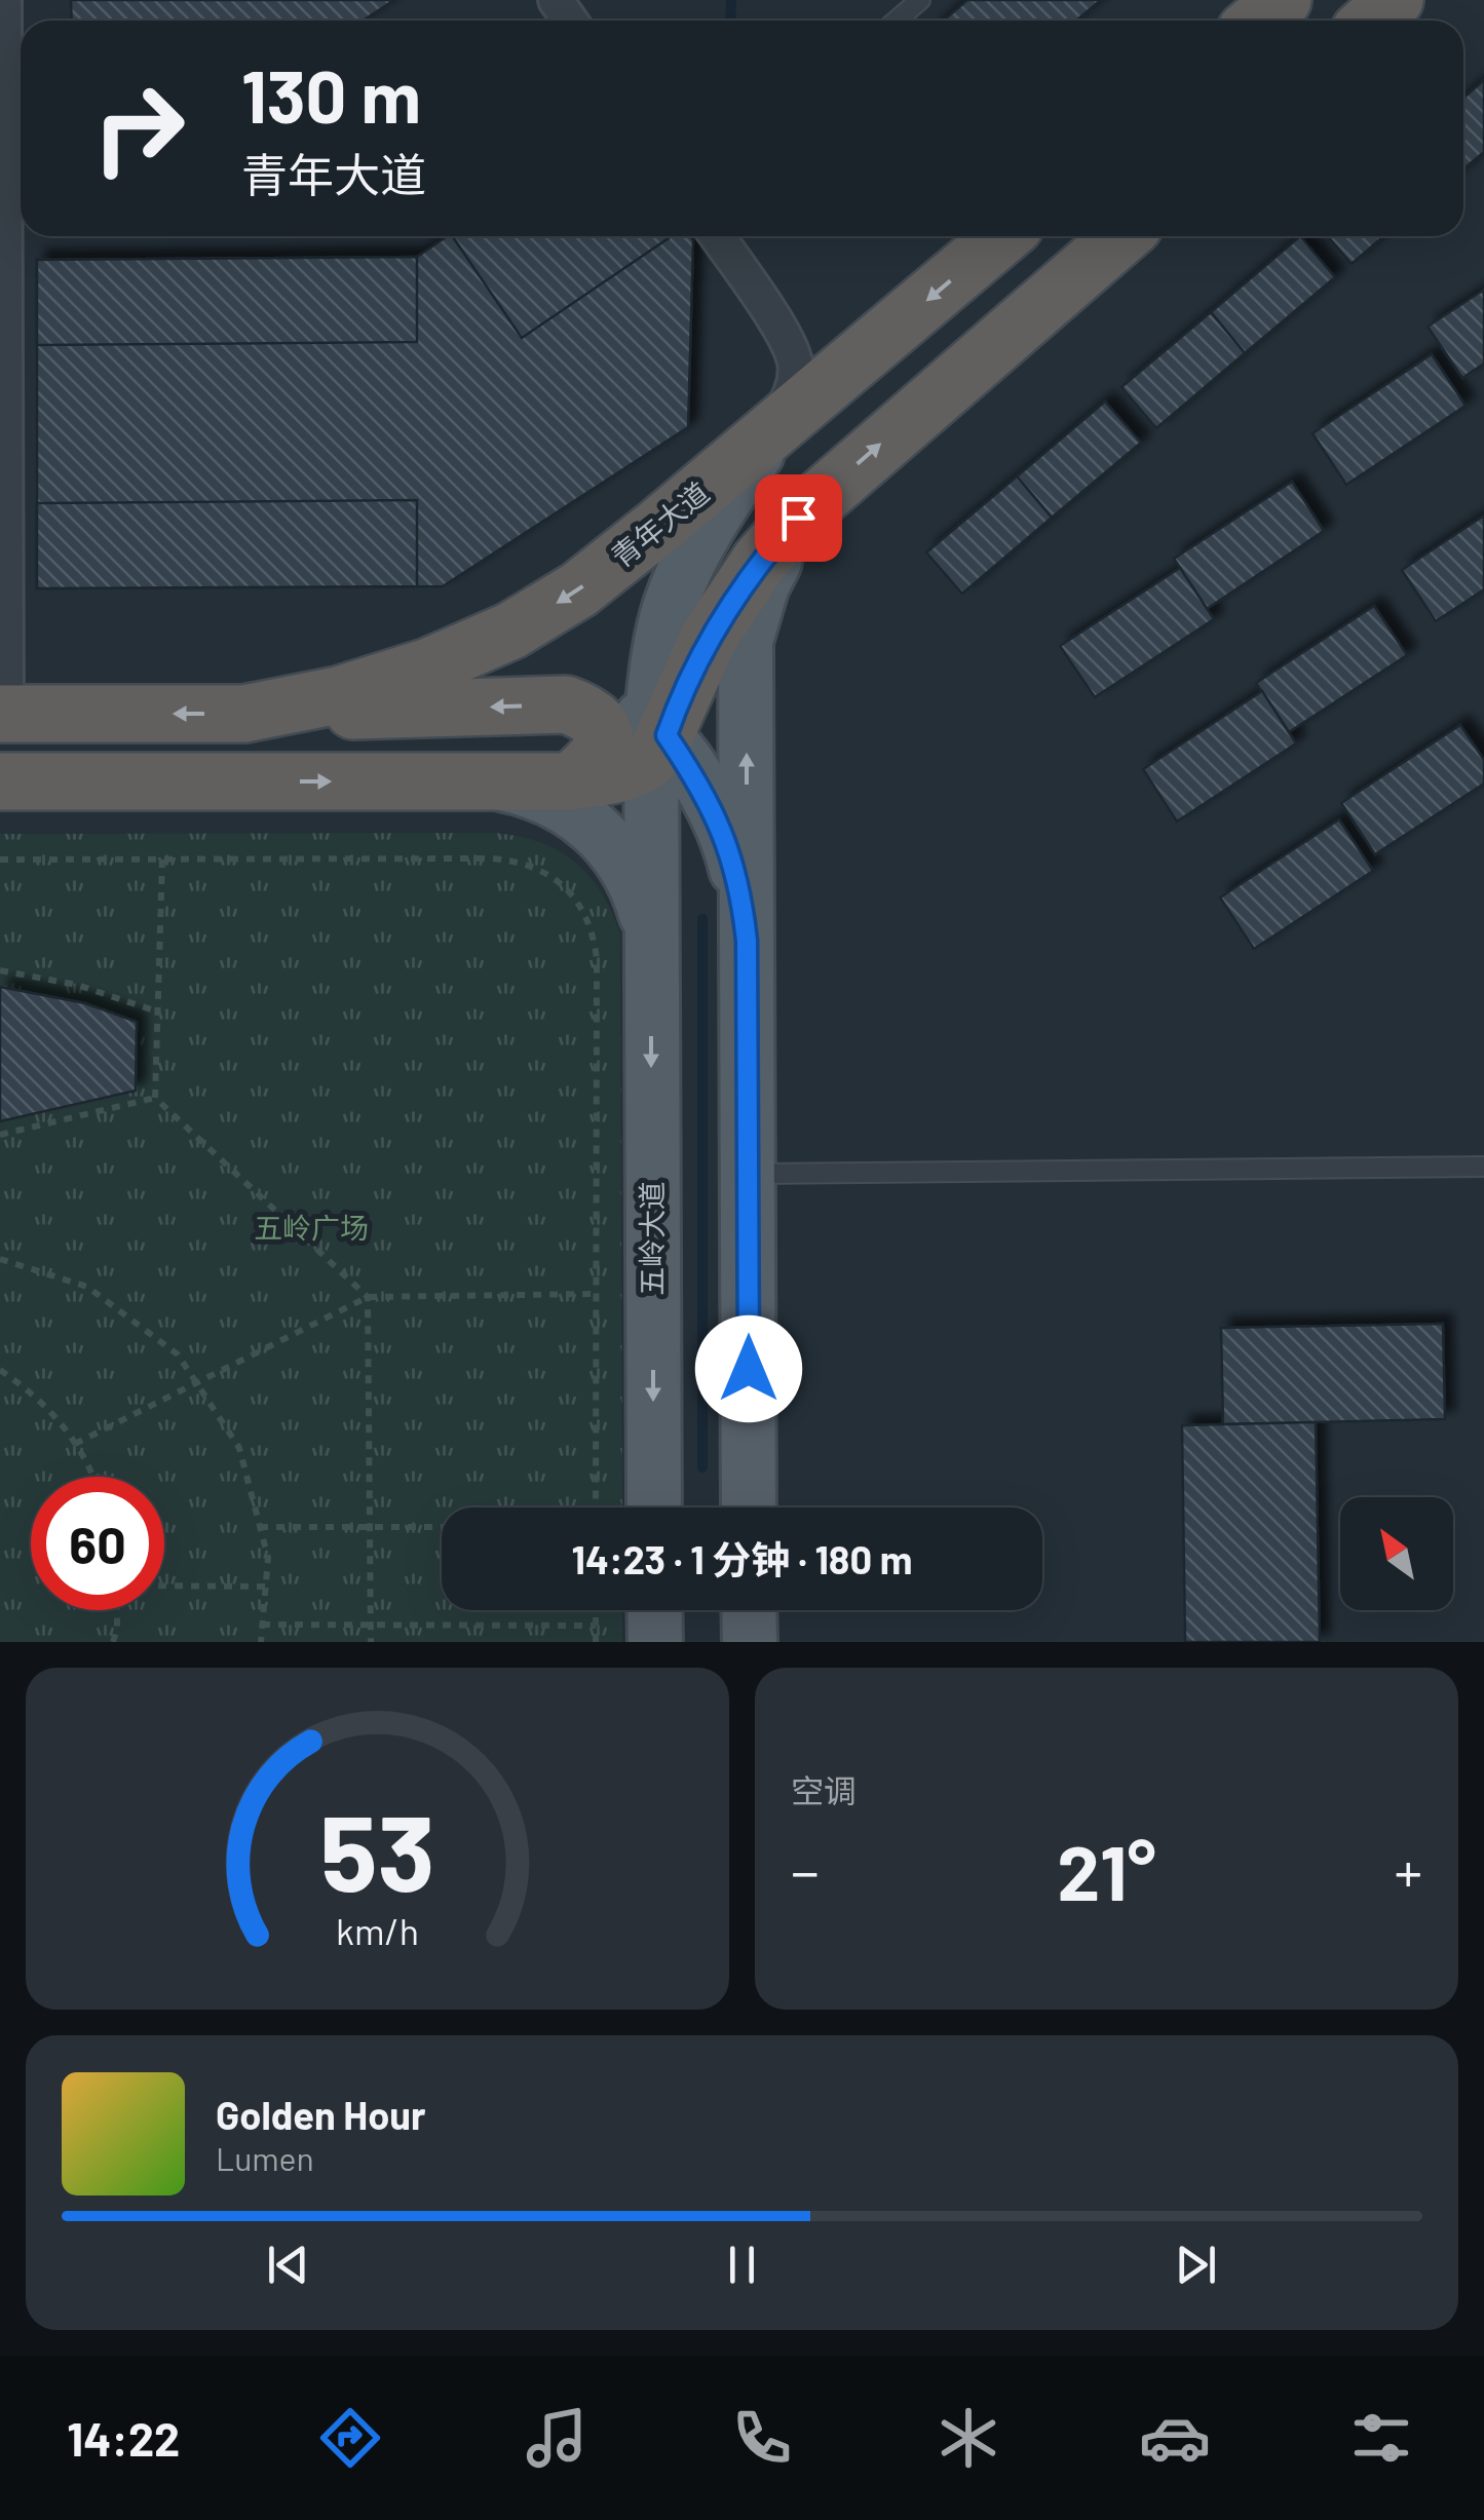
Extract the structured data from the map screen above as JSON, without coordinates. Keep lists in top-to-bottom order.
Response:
{
  "streets": {
    "highway": ["青年大道"],
    "main road": ["五岭大道"]
  },
  "crossings": [
    ["青年大道", "五岭大道"]
  ],
  "parks": ["五岭广场"],
  "north": "top left",
  "page": {
    "turn": ["130 m", "青年大道"],
    "limit": "60",
    "trip": "14:23 · 1 分钟 · 180 m",
    "tile": "空调",
    "heat": ["−", "21°", "+"],
    "song": ["Golden Hour", "Lumen"],
    "tabs": "14:22",
    "gauge": ["53", "km/h"]
  }
}
